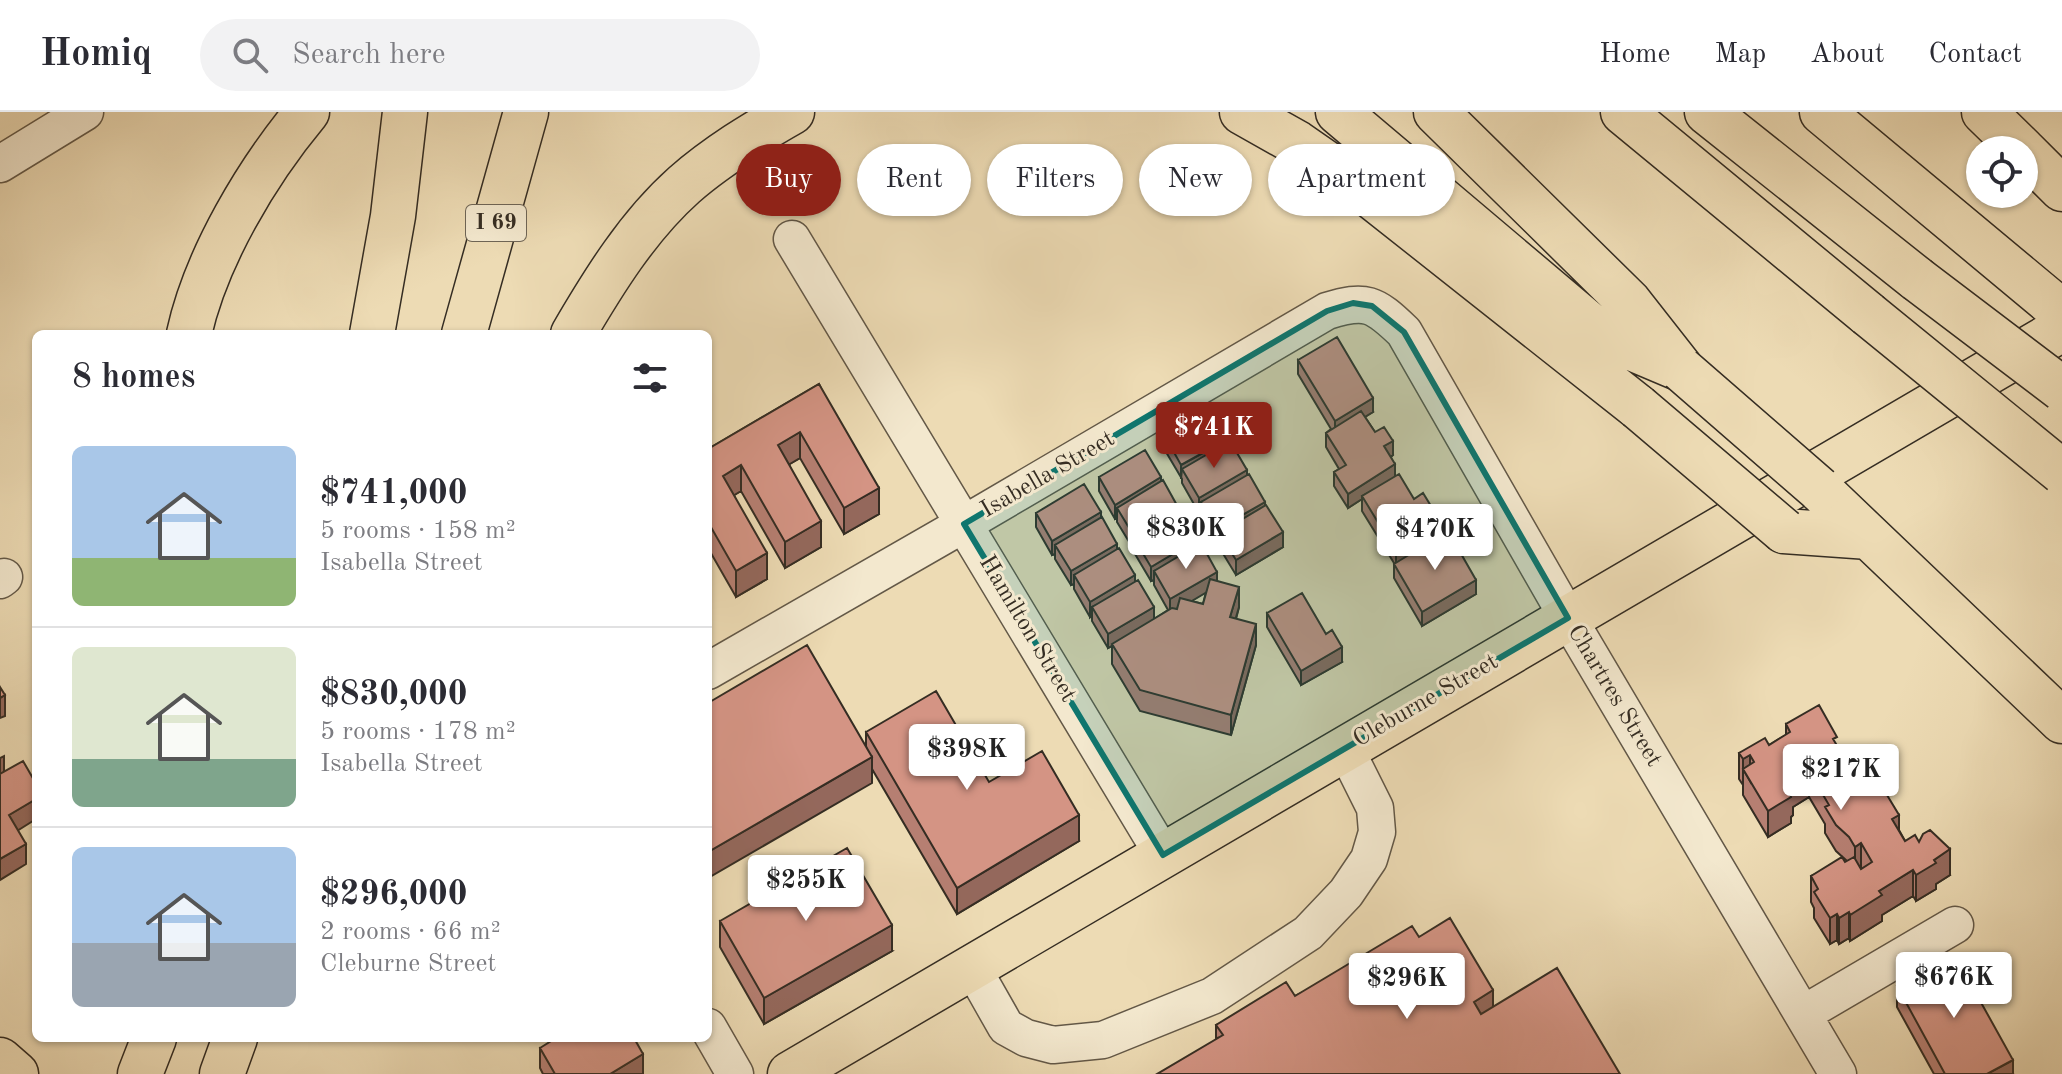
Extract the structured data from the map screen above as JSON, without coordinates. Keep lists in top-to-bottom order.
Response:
{
  "streets": {
    "main road": ["I 69", "Cleburne Street"],
    "street": ["Isabella Street", "Hamilton Street", "Chartres Street"]
  },
  "crossings": [
    ["Isabella Street", "Hamilton Street"],
    ["Isabella Street", "Chartres Street"],
    ["Hamilton Street", "Cleburne Street"],
    ["Chartres Street", "Cleburne Street"]
  ],
  "page": {
    "header": "Homiq",
    "search": "Search here",
    "nav": [
      "Home",
      "Map",
      "About",
      "Contact"
    ],
    "chip": [
      "Buy",
      "Rent",
      "Filters",
      "New",
      "Apartment"
    ],
    "heading": "8 homes",
    "price": [
      "$741K",
      "$830K",
      "$470K",
      "$398K",
      "$217K",
      "$255K",
      "$676K",
      "$296K"
    ],
    "list": [
      {
        "name": "$741,000",
        "note": "5 rooms · 158 m² · Isabella Street"
      },
      {
        "name": "$830,000",
        "note": "5 rooms · 178 m² · Isabella Street"
      },
      {
        "name": "$296,000",
        "note": "2 rooms · 66 m² · Cleburne Street"
      }
    ]
  }
}
